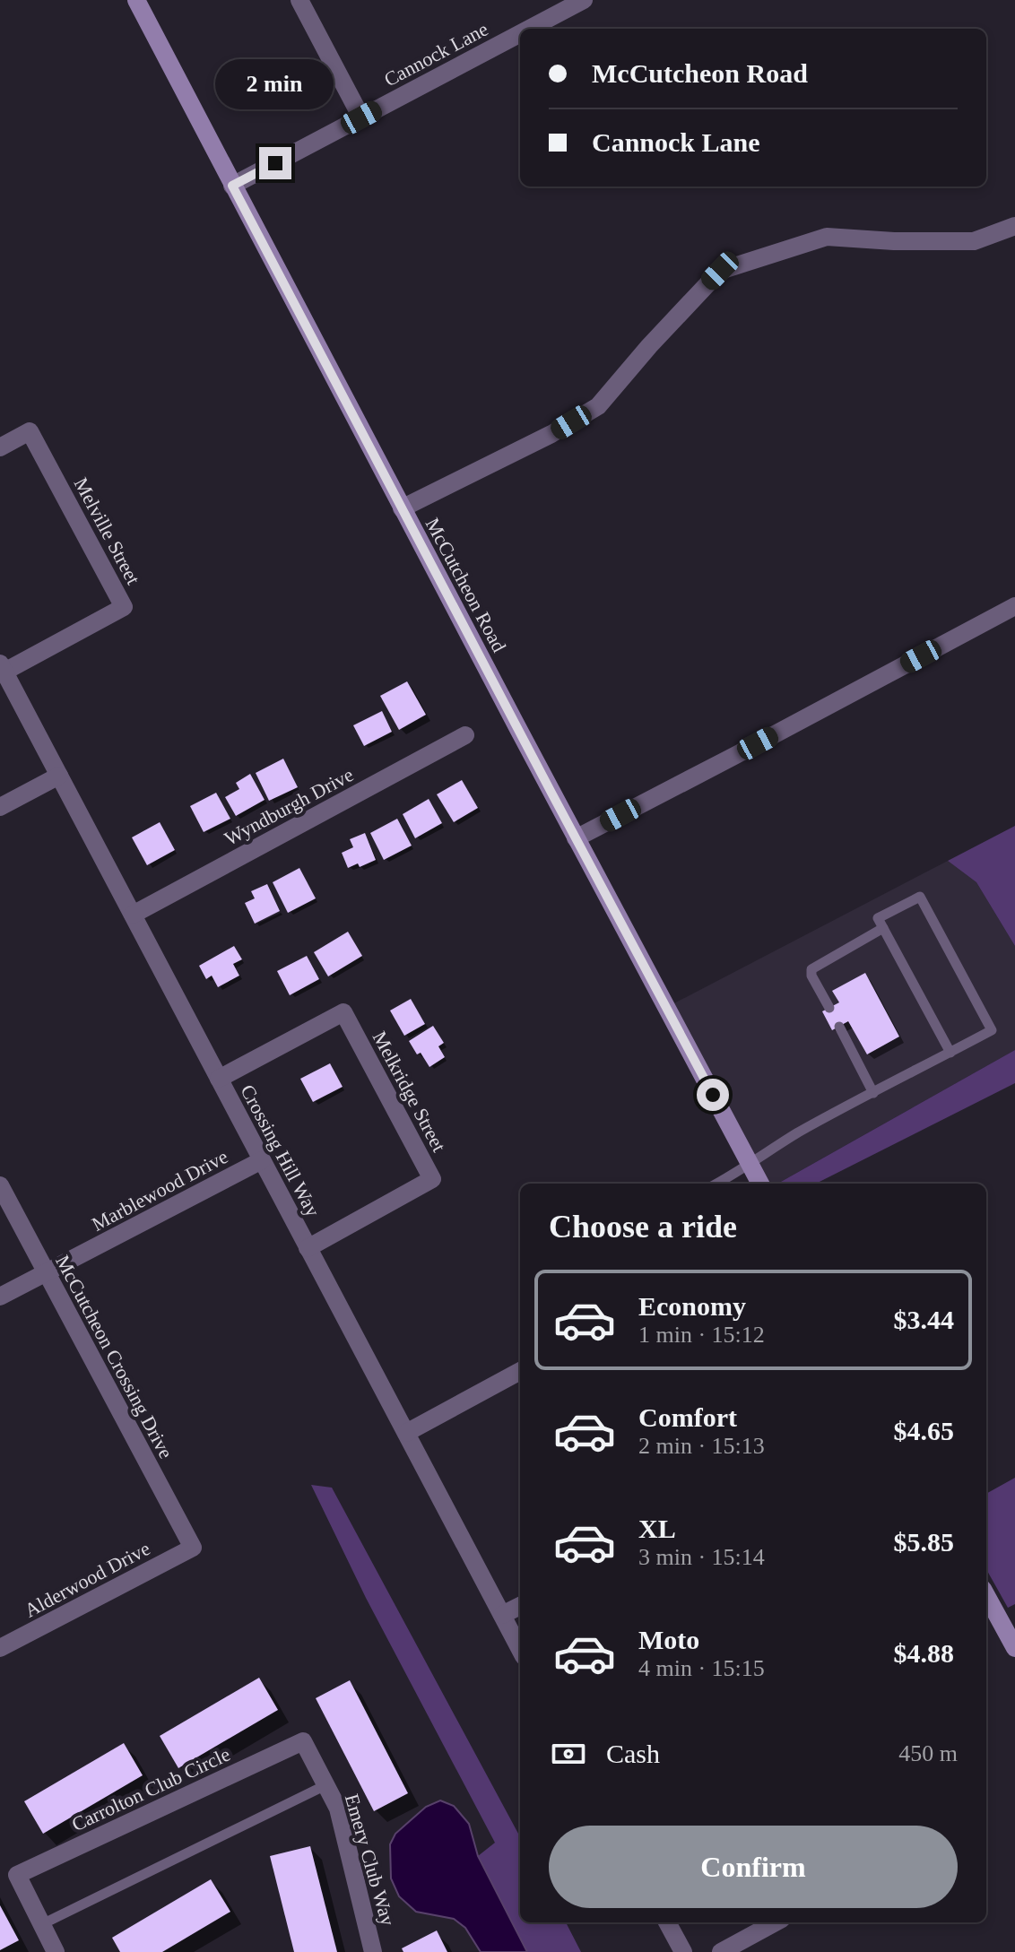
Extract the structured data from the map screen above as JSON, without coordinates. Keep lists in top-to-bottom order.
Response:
{
  "streets": {
    "main road": ["McCutcheon Road"],
    "street": [
      "Cannock Lane",
      "Melville Street",
      "Wyndburgh Drive",
      "Melkridge Street",
      "Crossing Hill Way",
      "Marblewood Drive",
      "McCutcheon Crossing Drive",
      "Alderwood Drive",
      "Carrolton Club Circle",
      "Emery Club Way"
    ]
  },
  "crossings": [
    ["Cannock Lane", "McCutcheon Road"],
    ["Melville Street", "Crossing Hill Way"],
    ["Wyndburgh Drive", "Crossing Hill Way"],
    ["Melkridge Street", "Crossing Hill Way"],
    ["Crossing Hill Way", "Marblewood Drive"],
    ["Marblewood Drive", "McCutcheon Crossing Drive"],
    ["McCutcheon Crossing Drive", "Alderwood Drive"],
    ["Carrolton Club Circle", "Emery Club Way"]
  ],
  "page": {
    "banner": ["McCutcheon Road", "Cannock Lane"],
    "bubble": "2 min",
    "heading": "Choose a ride",
    "list": [
      {
        "name": "Economy",
        "note": "1 min · 15:12",
        "value": "$3.44"
      },
      {
        "name": "Comfort",
        "note": "2 min · 15:13",
        "value": "$4.65"
      },
      {
        "name": "XL",
        "note": "3 min · 15:14",
        "value": "$5.85"
      },
      {
        "name": "Moto",
        "note": "4 min · 15:15",
        "value": "$4.88"
      }
    ],
    "pay": ["Cash", "450 m"],
    "buttons": "Confirm"
  }
}
